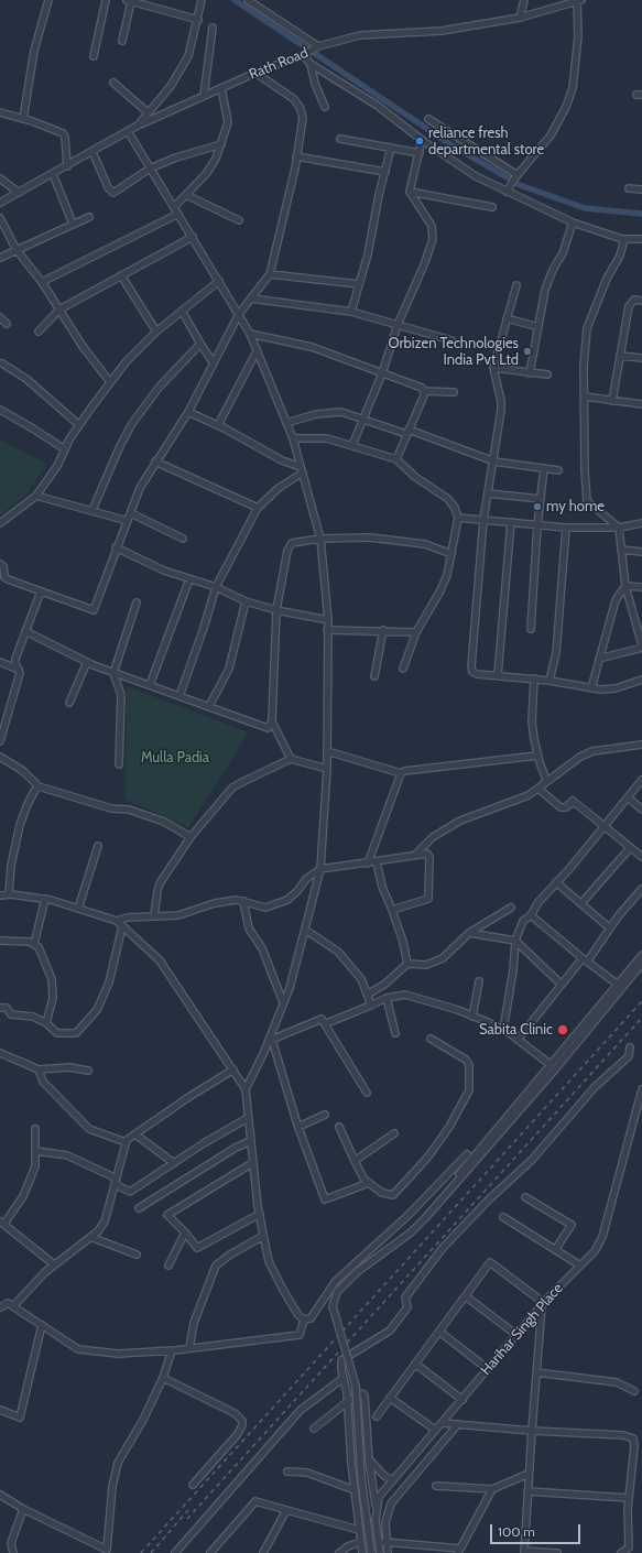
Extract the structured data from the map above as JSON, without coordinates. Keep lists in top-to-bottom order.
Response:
{
  "streets": {
    "street": ["Rath Road", "Harihar Singh Place"]
  },
  "parks": ["Mulla Padia"],
  "places": [
    "reliance fresh departmental store",
    "Orbizen Technologies India Pvt Ltd",
    "my home",
    "Sabita Clinic"
  ],
  "scale_bar": "100 m"
}
